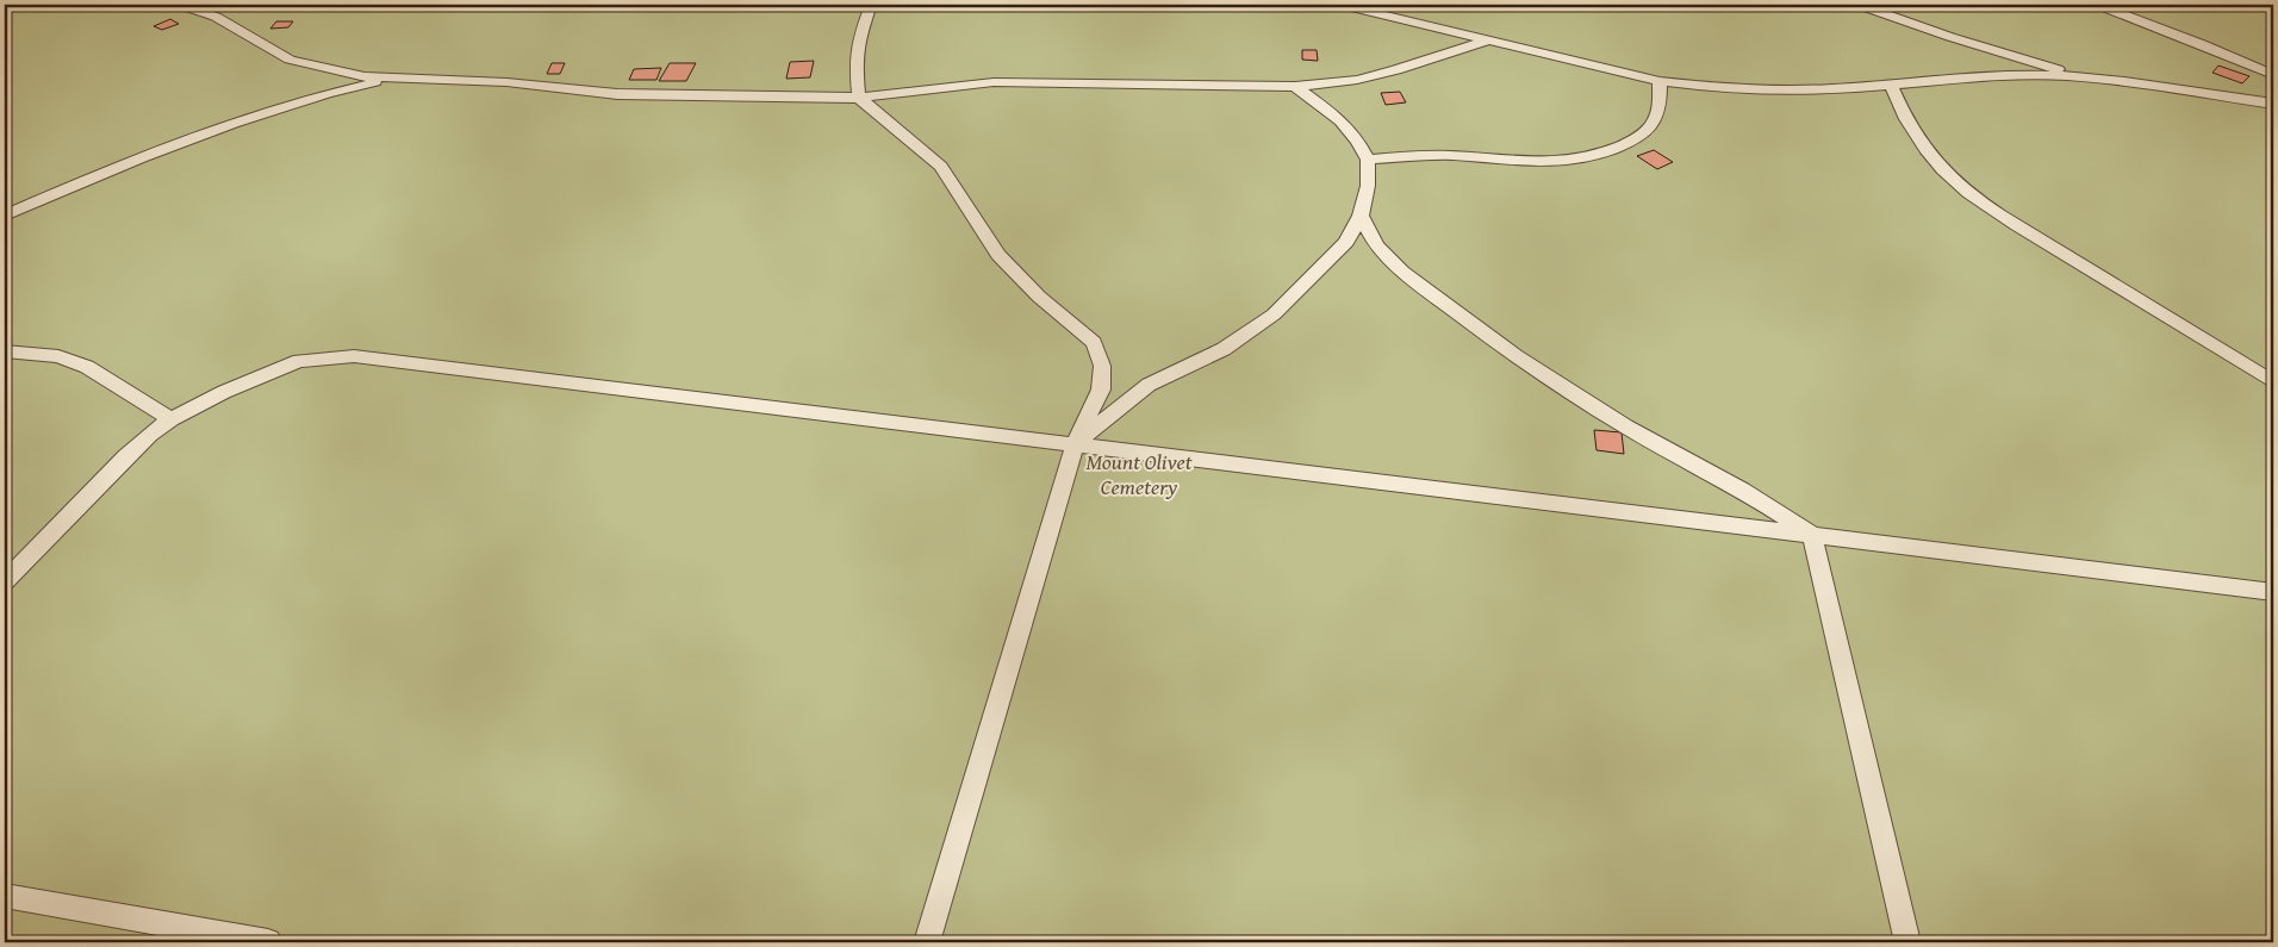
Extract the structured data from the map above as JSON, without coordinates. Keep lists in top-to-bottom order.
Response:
{
  "parks": ["Mount Olivet Cemetery"]
}
